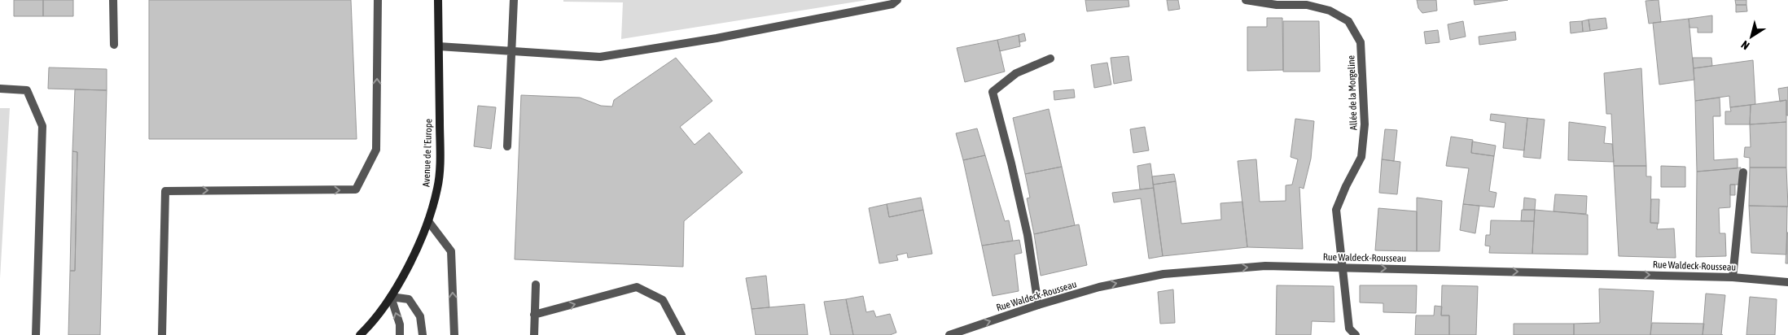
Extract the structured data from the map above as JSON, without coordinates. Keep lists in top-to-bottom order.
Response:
{
  "streets": {
    "main road": ["Avenue de l'Europe"],
    "street": ["Allée de la Morgeline", "Rue Waldeck-Rousseau"]
  },
  "crossings": [
    ["Allée de la Morgeline", "Rue Waldeck-Rousseau"]
  ],
  "one_way": ["Rue Waldeck-Rousseau"],
  "north": "bottom left"
}
